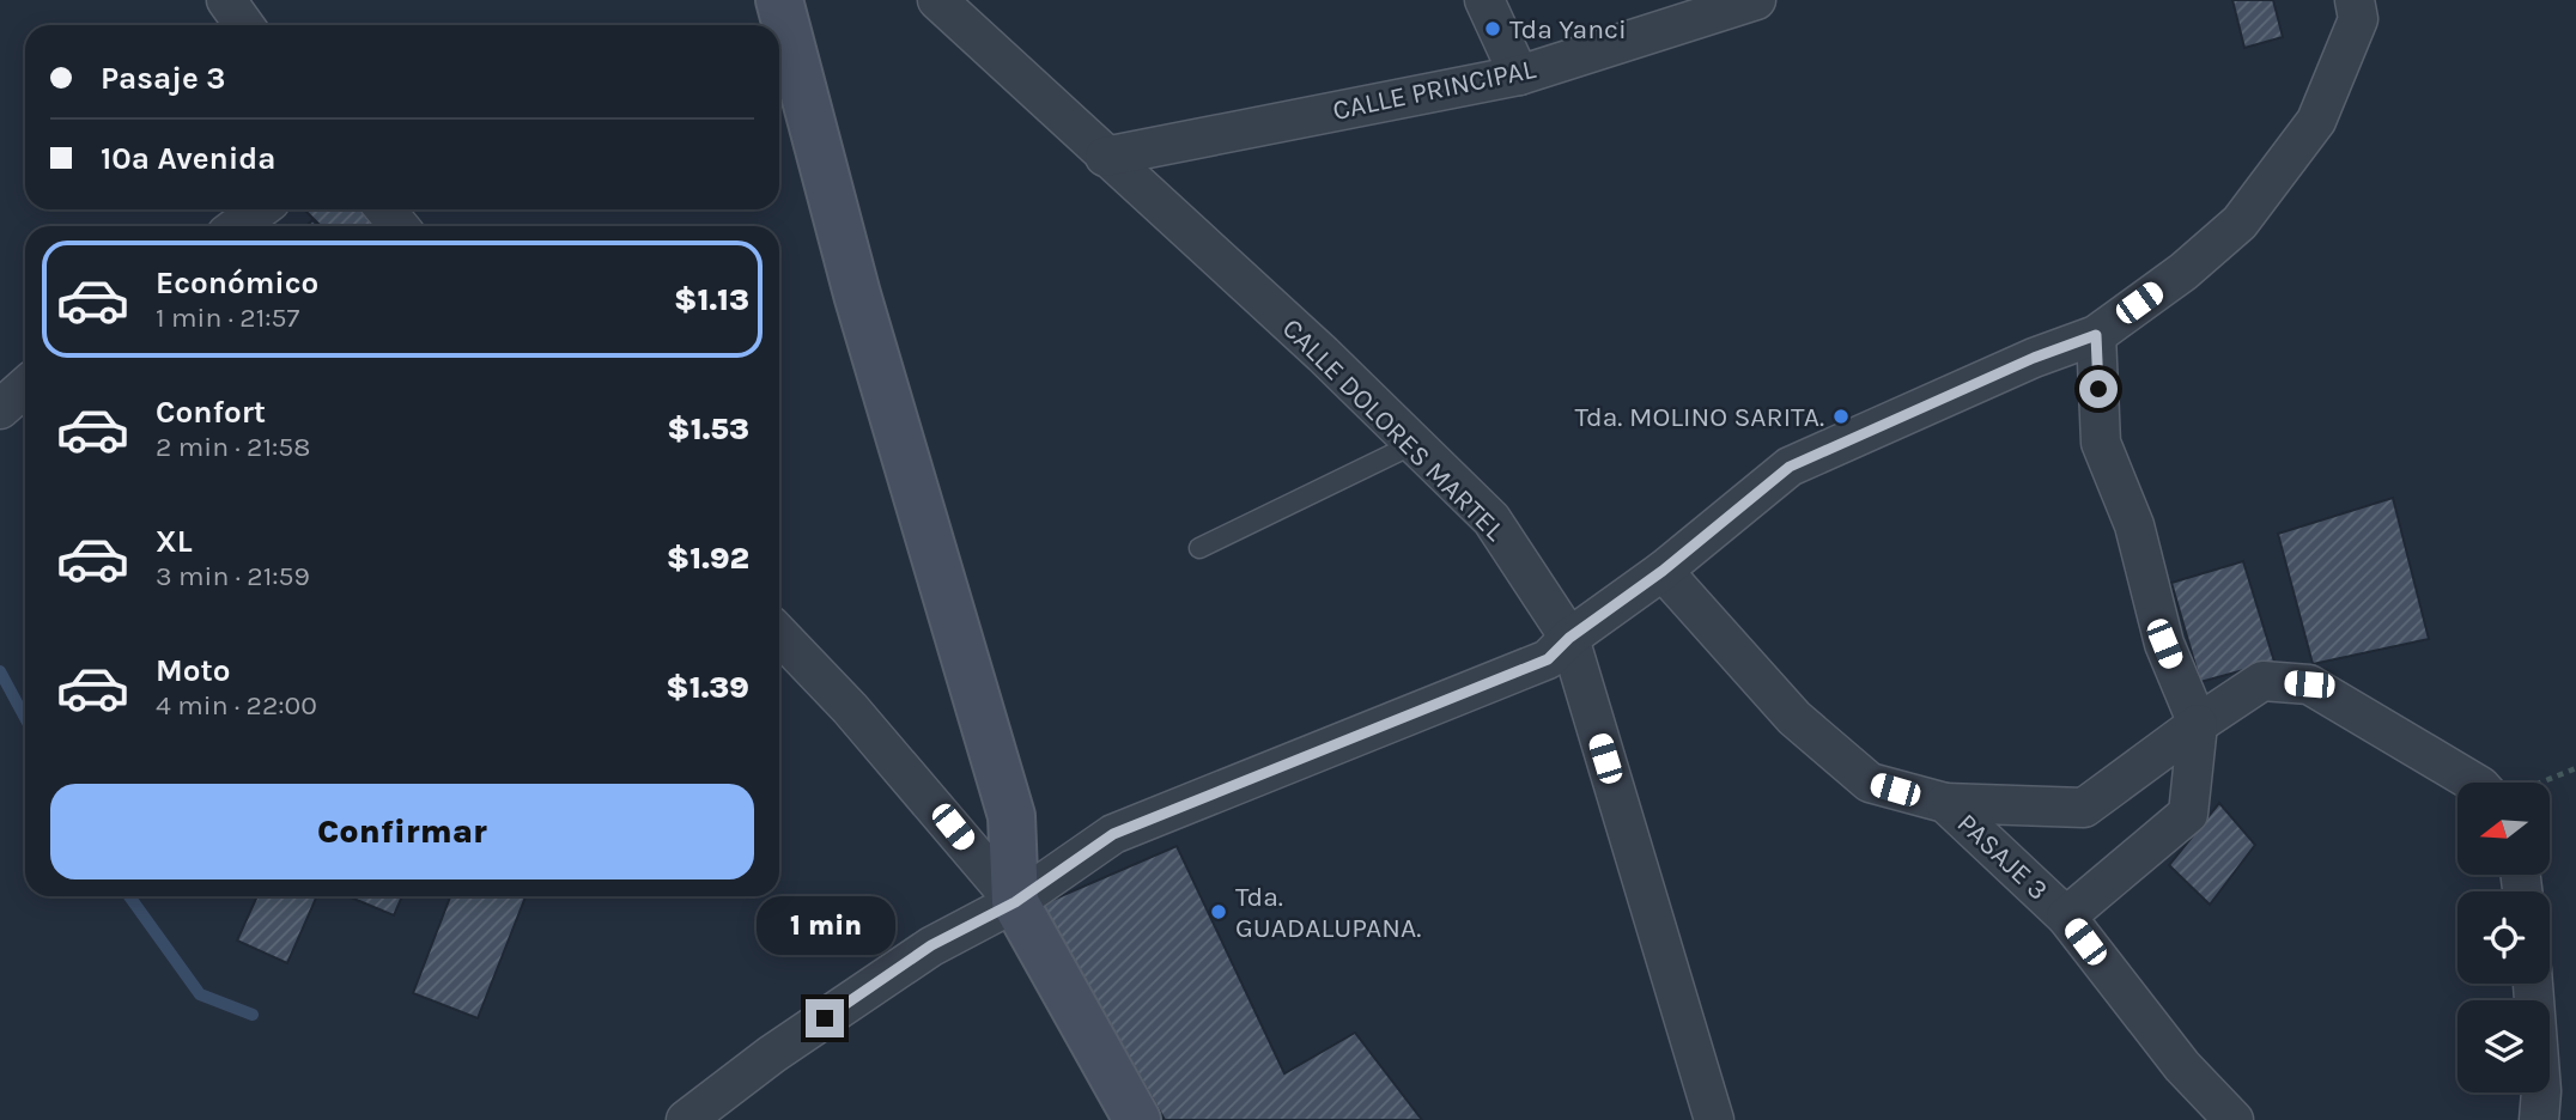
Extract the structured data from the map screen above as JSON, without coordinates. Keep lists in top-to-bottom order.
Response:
{
  "streets": {
    "street": ["CALLE PRINCIPAL", "CALLE DOLORES MARTEL", "PASAJE 3"]
  },
  "crossings": [
    ["CALLE PRINCIPAL", "CALLE DOLORES MARTEL"]
  ],
  "places": ["Tda Yanci", "Tda. MOLINO SARITA.", "Tda. GUADALUPANA."],
  "north": "left",
  "page": {
    "banner": ["Pasaje 3", "10a Avenida"],
    "list": [
      {
        "name": "Económico",
        "note": "1 min · 21:57",
        "value": "$1.13"
      },
      {
        "name": "Confort",
        "note": "2 min · 21:58",
        "value": "$1.53"
      },
      {
        "name": "XL",
        "note": "3 min · 21:59",
        "value": "$1.92"
      },
      {
        "name": "Moto",
        "note": "4 min · 22:00",
        "value": "$1.39"
      }
    ],
    "buttons": "Confirmar",
    "bubble": "1 min"
  }
}
